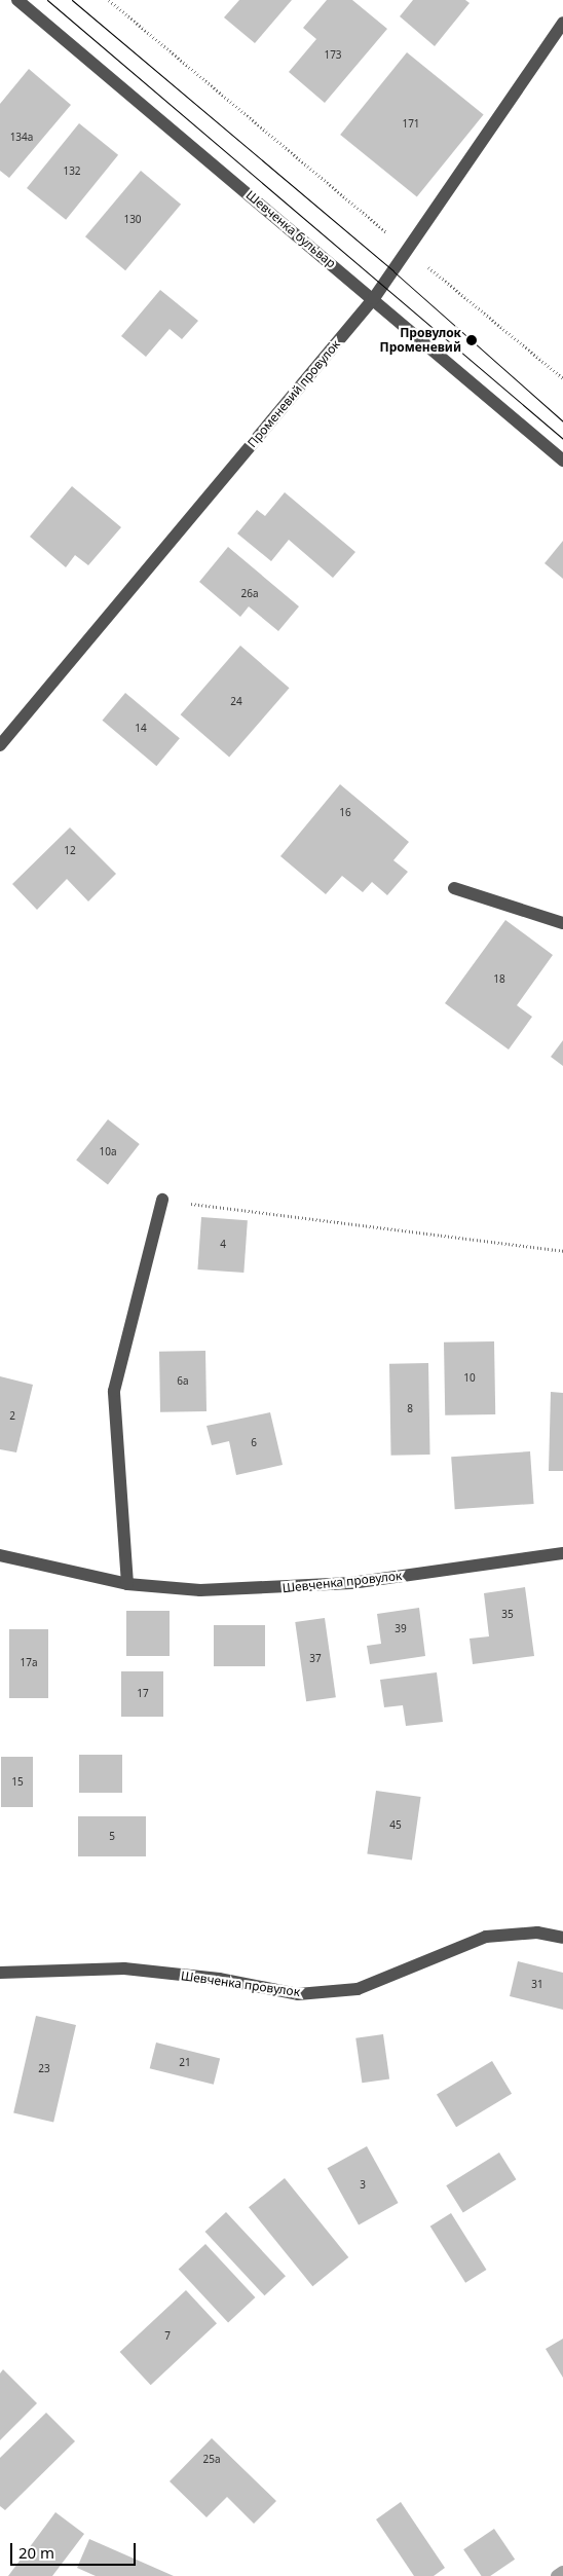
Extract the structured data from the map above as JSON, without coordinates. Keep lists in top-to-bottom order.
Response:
{
  "streets": {
    "street": ["Шевченка бульвар", "Променевий провулок", "Шевченка провулок"]
  },
  "crossings": [
    ["Шевченка бульвар", "Променевий провулок"]
  ],
  "places": ["Провулок Променевий"],
  "house_numbers": [
    "173",
    "171",
    "134а",
    "132",
    "130",
    "26а",
    "24",
    "14",
    "16",
    "12",
    "18",
    "10а",
    "4",
    "10",
    "6а",
    "8",
    "2",
    "6",
    "35",
    "39",
    "37",
    "17а",
    "17",
    "15",
    "45",
    "5",
    "31",
    "21",
    "23",
    "3",
    "7",
    "25а"
  ],
  "scale_bar": "20 m"
}
